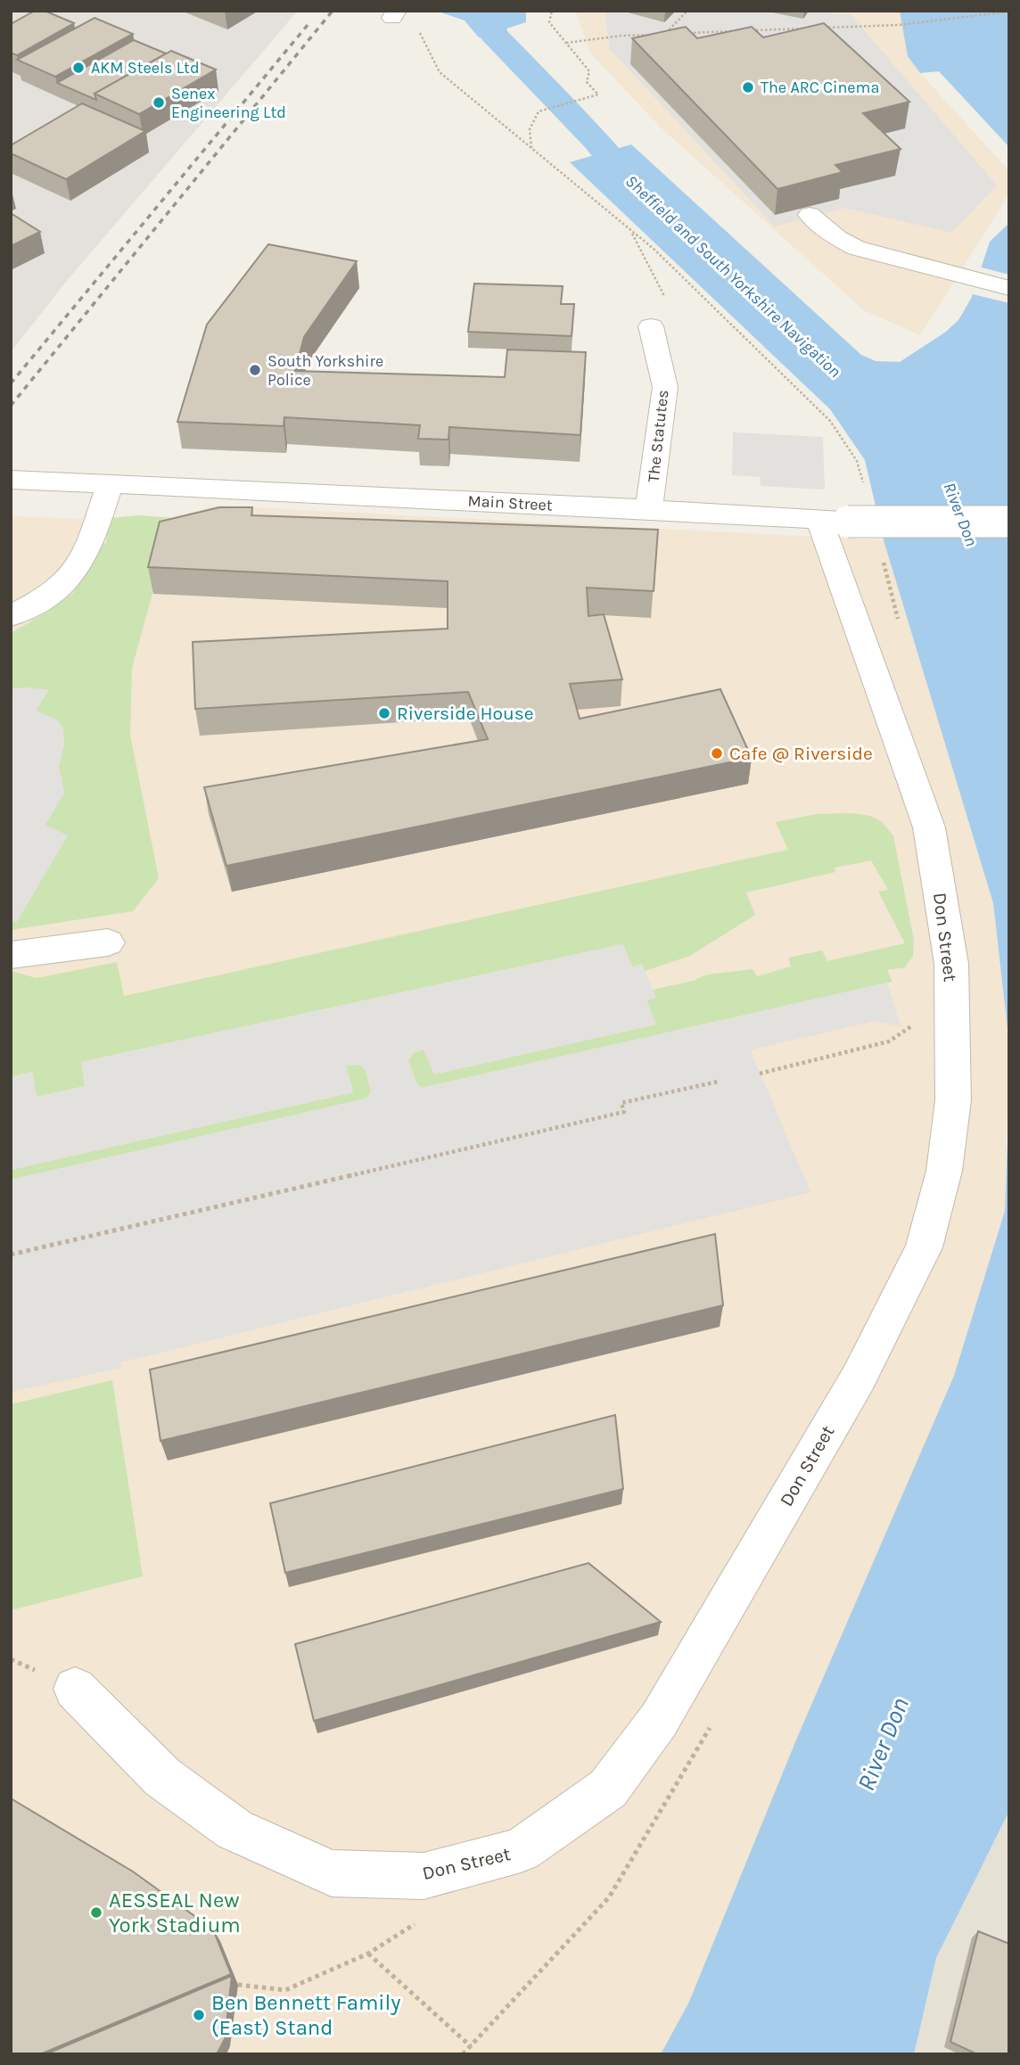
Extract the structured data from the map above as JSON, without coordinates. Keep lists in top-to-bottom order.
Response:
{
  "streets": {
    "street": ["The Statutes", "Main Street", "Don Street"]
  },
  "crossings": [
    ["The Statutes", "Main Street"],
    ["Main Street", "Don Street"]
  ],
  "water": ["Sheffield and South Yorkshire Navigation", "River Don"],
  "places": [
    "AKM Steels Ltd",
    "The ARC Cinema",
    "Senex Engineering Ltd",
    "South Yorkshire Police",
    "Riverside House",
    "Cafe @ Riverside",
    "AESSEAL New York Stadium",
    "Ben Bennett Family (East) Stand"
  ]
}
